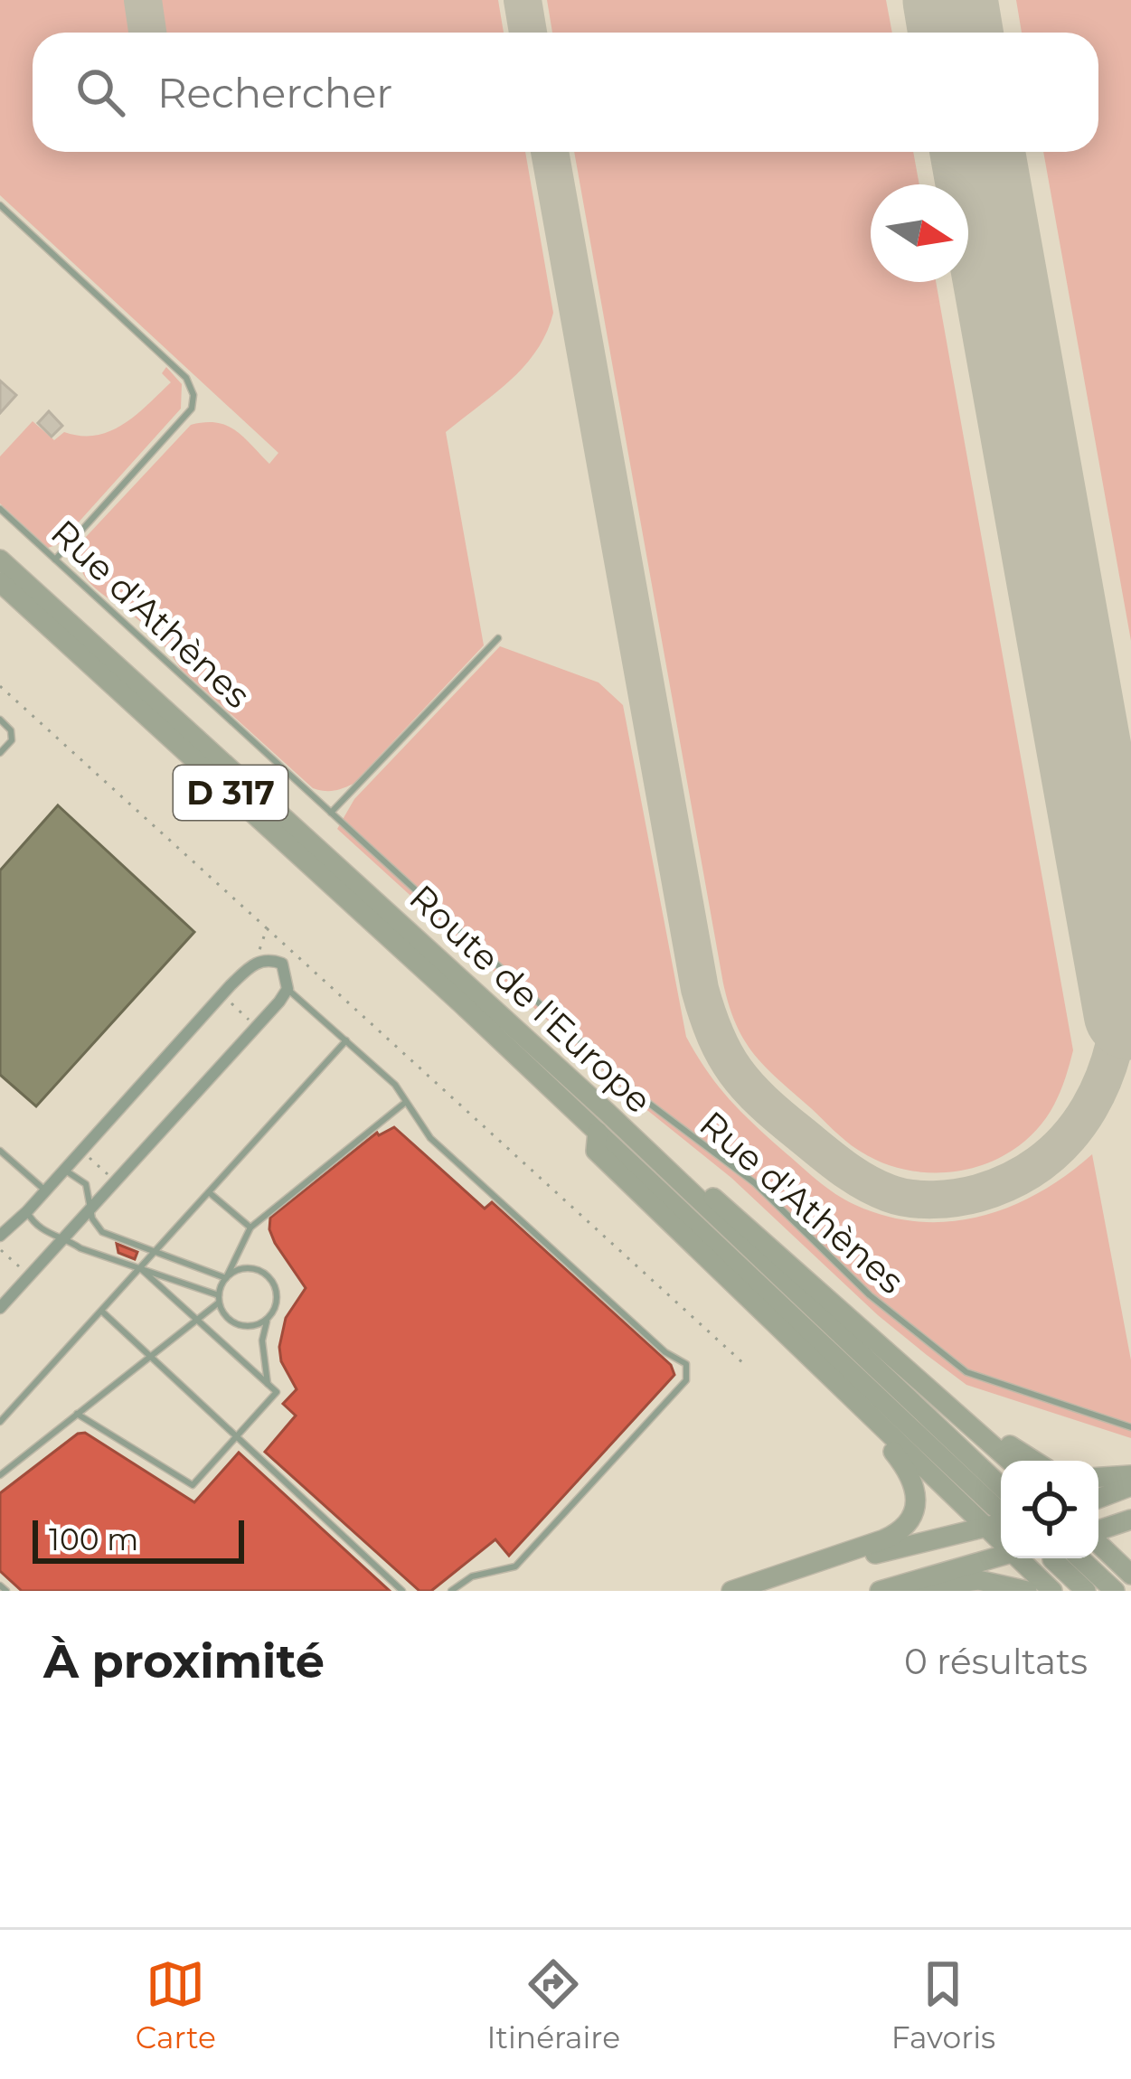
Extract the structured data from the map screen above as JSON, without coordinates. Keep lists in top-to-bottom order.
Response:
{
  "streets": {
    "main road": ["D 317", "Route de l'Europe"],
    "lane": ["Rue d'Athènes"]
  },
  "scale_bar": "100 m",
  "north": "right",
  "page": {
    "search": "Rechercher",
    "scale": "100 m",
    "heading": ["À proximité", "0 résultats"],
    "nav": ["Carte", "Itinéraire", "Favoris"]
  }
}
